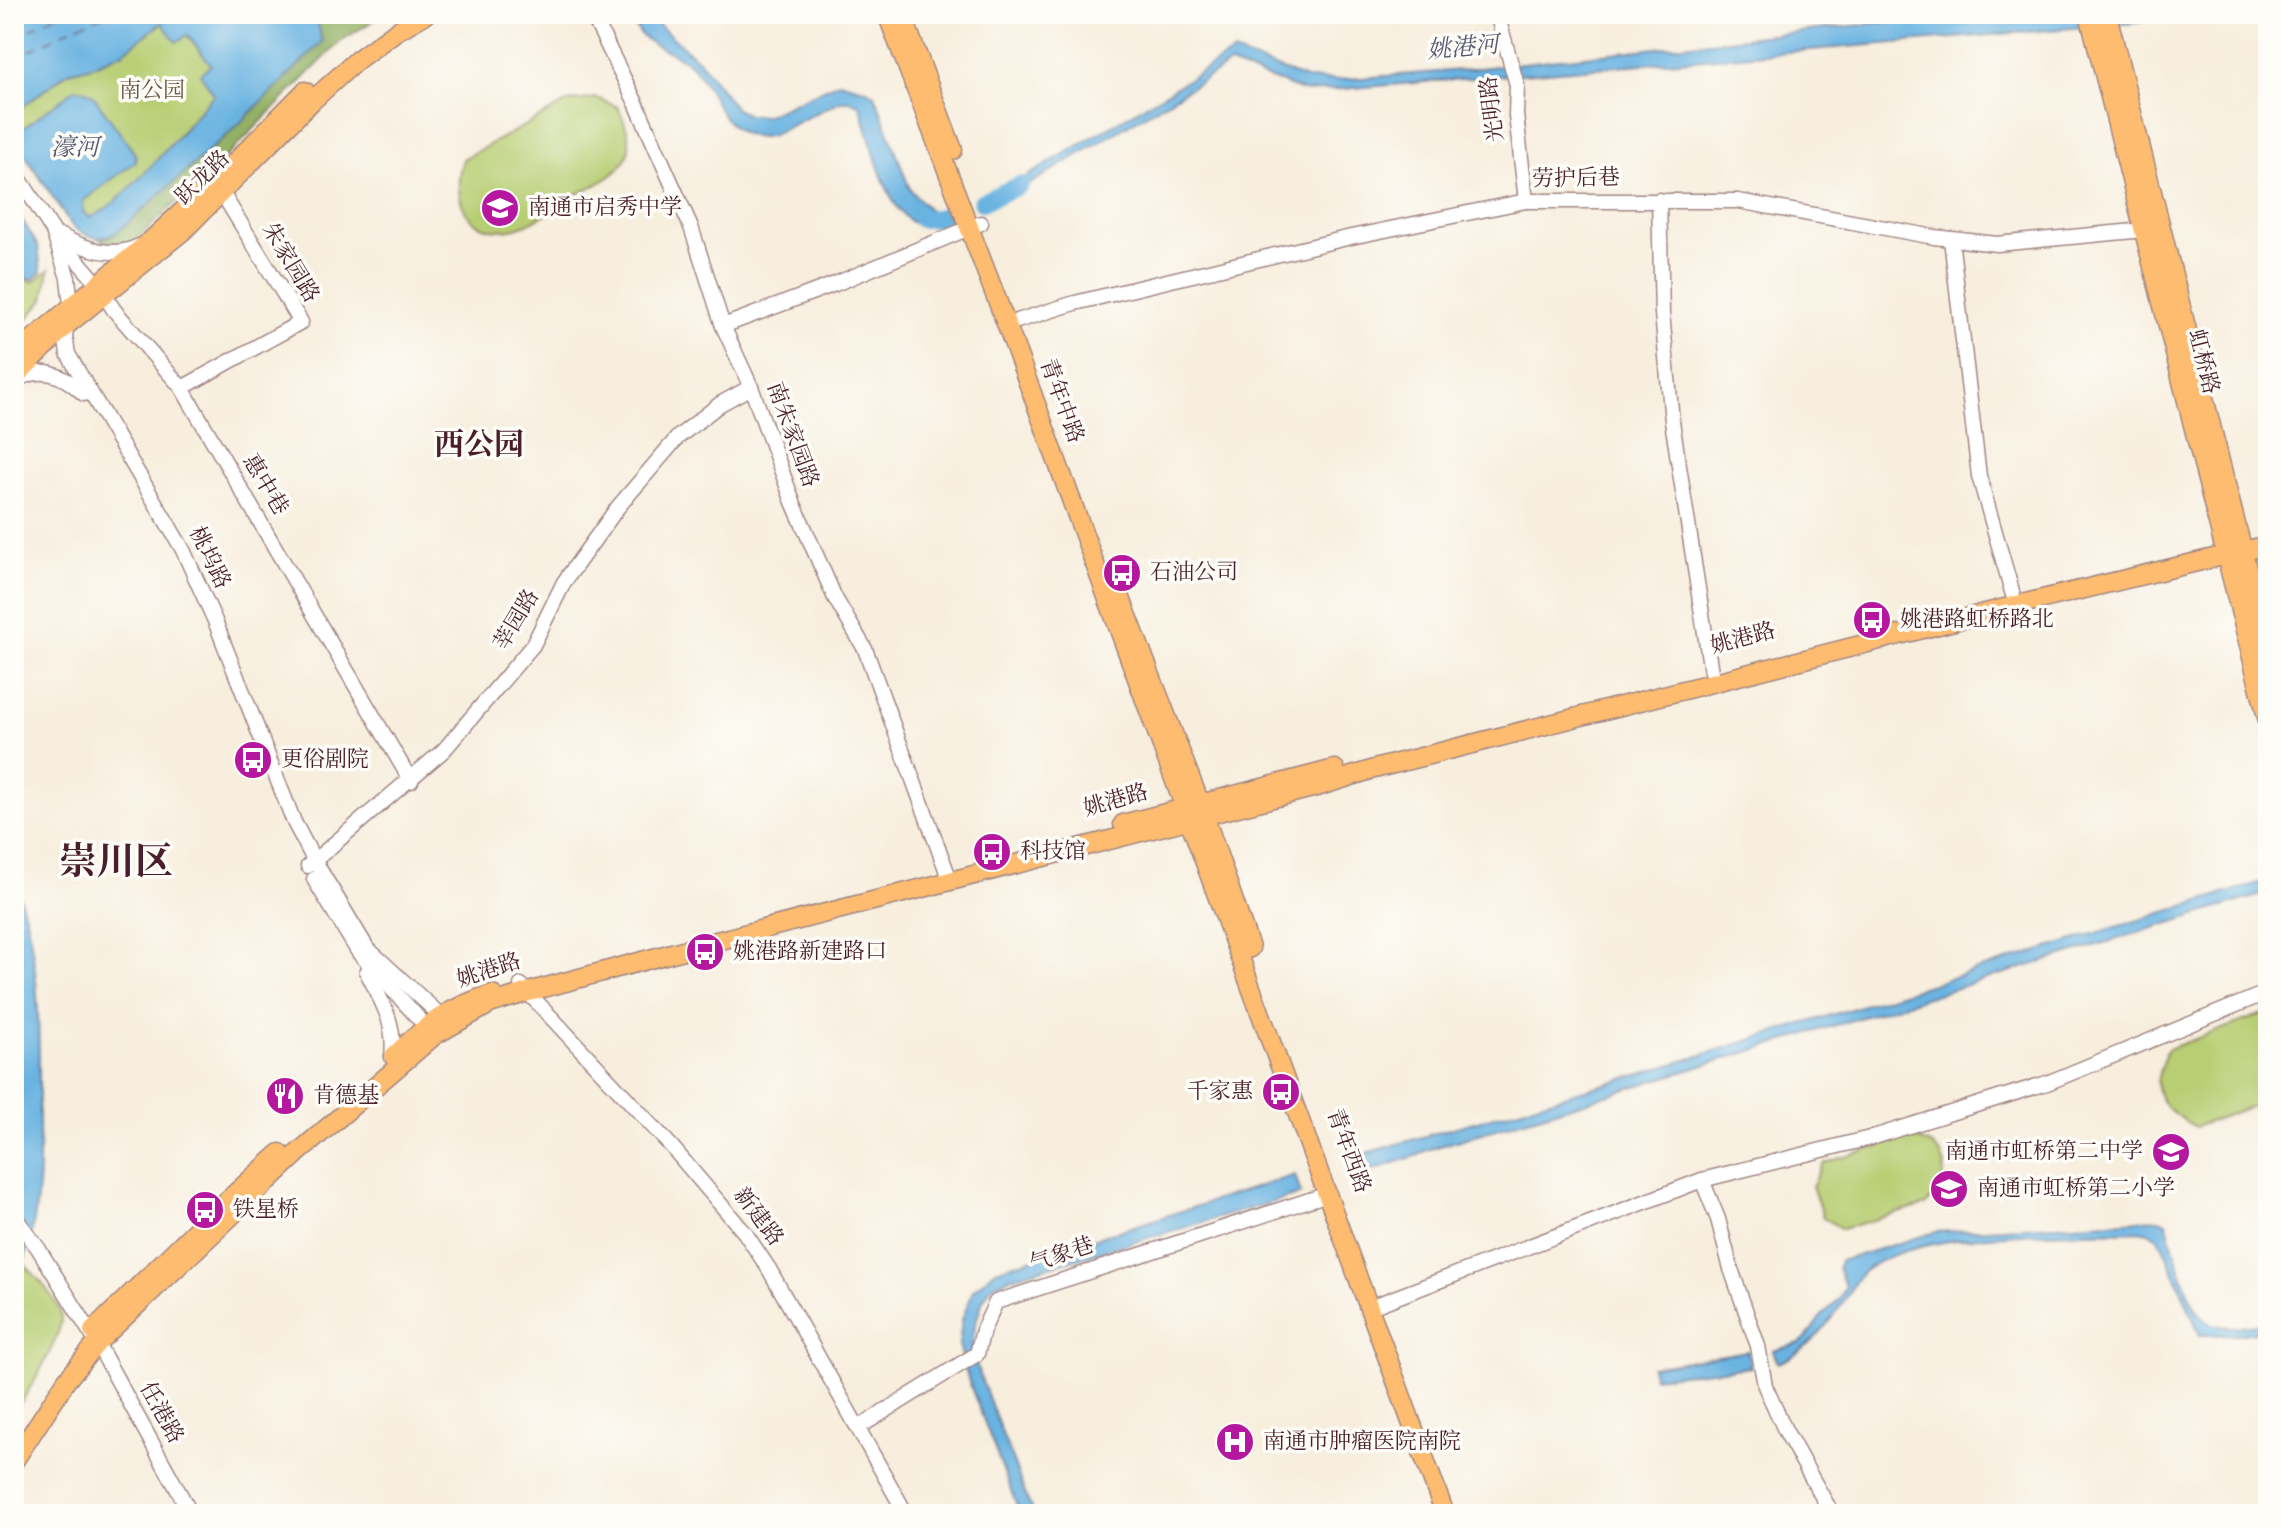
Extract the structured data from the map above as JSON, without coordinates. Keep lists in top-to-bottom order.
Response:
{
  "streets": {
    "main road": [
      "跃龙路",
      "虹桥路",
      "青年中路",
      "姚港路",
      "青年西路"
    ],
    "street": [
      "光明路",
      "劳护后巷",
      "朱家园路",
      "南朱家园路",
      "惠中巷",
      "桃坞路",
      "莘园路",
      "新建路",
      "气象巷",
      "任港路"
    ]
  },
  "crossings": [
    ["光明路", "劳护后巷"],
    ["跃龙路", "朱家园路"],
    ["跃龙路", "惠中巷"],
    ["跃龙路", "桃坞路"],
    ["劳护后巷", "虹桥路"],
    ["劳护后巷", "青年中路"],
    ["朱家园路", "惠中巷"],
    ["虹桥路", "姚港路"],
    ["青年中路", "姚港路"],
    ["青年中路", "青年西路"],
    ["南朱家园路", "莘园路"],
    ["南朱家园路", "姚港路"],
    ["惠中巷", "莘园路"],
    ["桃坞路", "莘园路"],
    ["桃坞路", "姚港路"],
    ["姚港路", "青年西路"],
    ["姚港路", "新建路"],
    ["姚港路", "任港路"],
    ["青年西路", "气象巷"],
    ["新建路", "气象巷"]
  ],
  "districts": ["西公园", "崇川区"],
  "water": ["姚港河", "濠河"],
  "parks": ["南公园"],
  "places": {
    "school or university": ["南通市启秀中学", "南通市虹桥第二中学", "南通市虹桥第二小学"],
    "bus stop": [
      "石油公司",
      "姚港路虹桥路北",
      "更俗剧院",
      "科技馆",
      "姚港路新建路口",
      "千家惠",
      "铁星桥"
    ],
    "restaurant": ["肯德基"],
    "hospital": ["南通市肿瘤医院南院"]
  }
}
